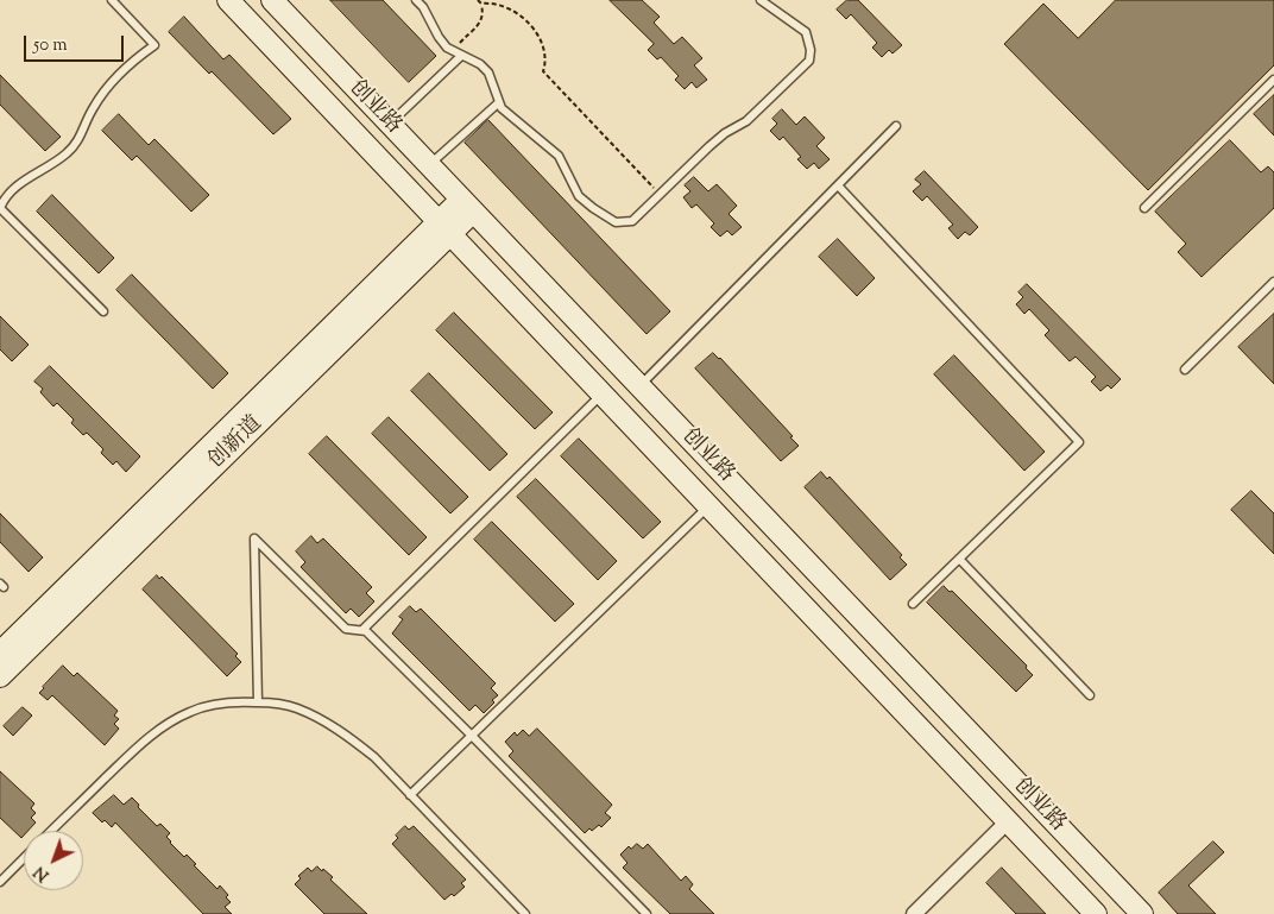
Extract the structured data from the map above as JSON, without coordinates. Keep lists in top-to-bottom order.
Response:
{
  "streets": {
    "main road": ["创业路", "创新道"]
  },
  "crossings": [
    ["创业路", "创新道"]
  ],
  "scale_bar": "50 m",
  "north": "bottom left"
}
